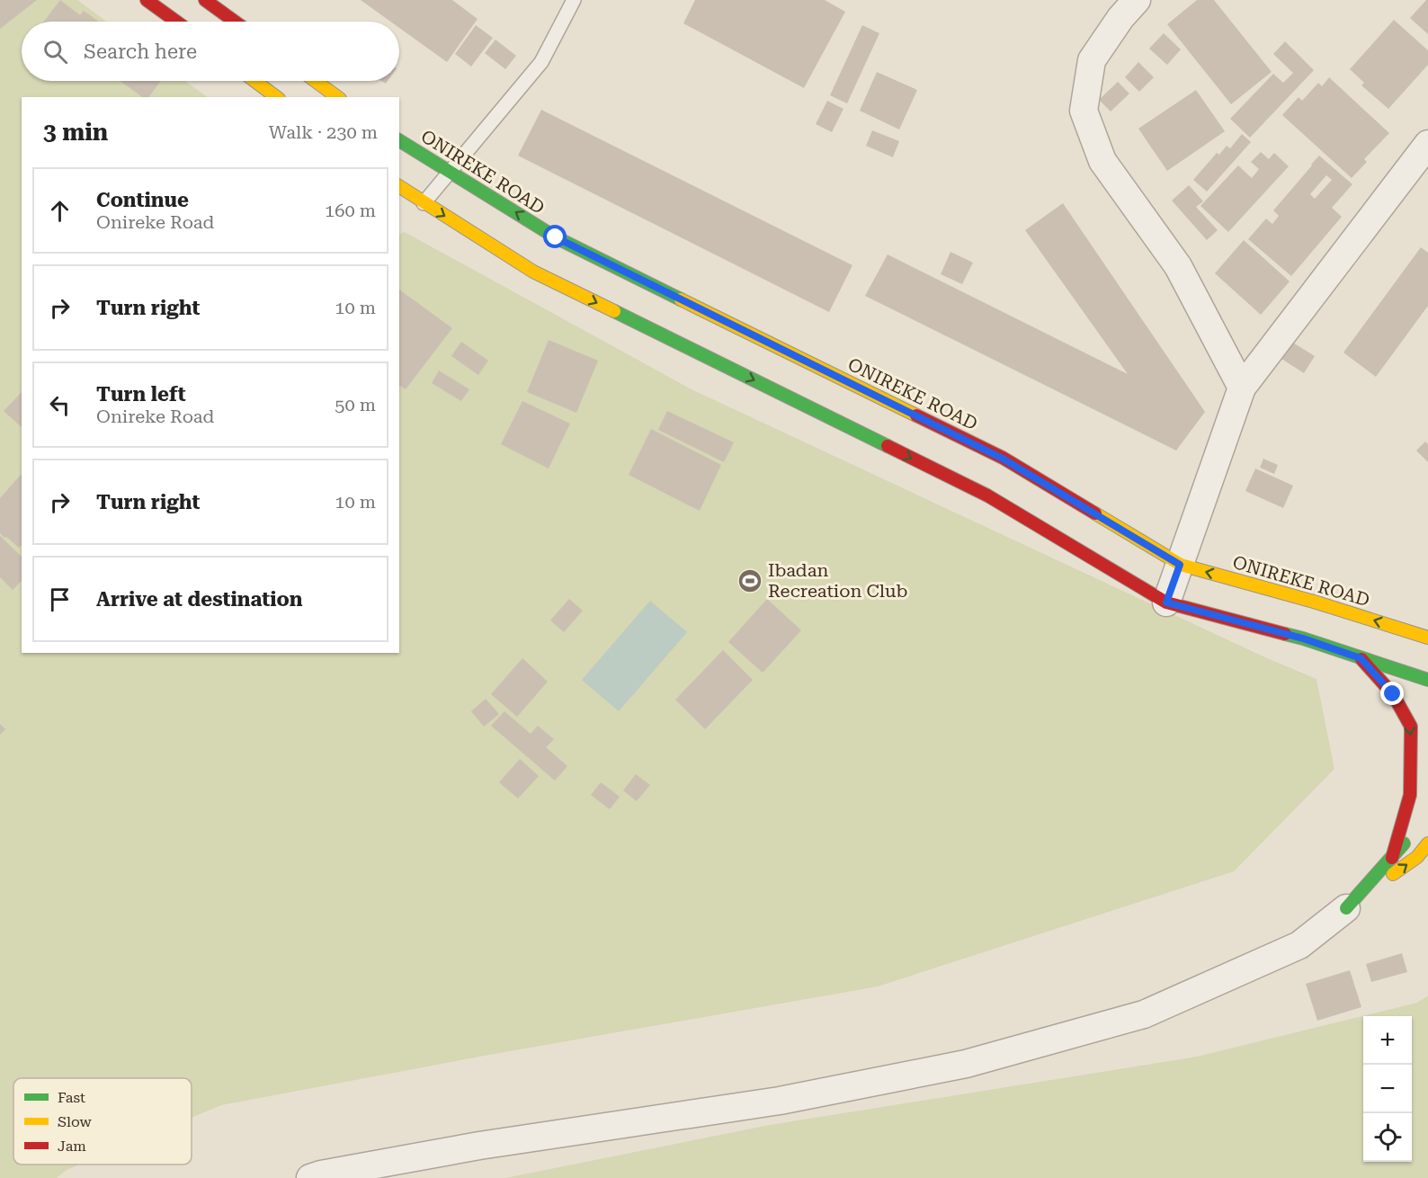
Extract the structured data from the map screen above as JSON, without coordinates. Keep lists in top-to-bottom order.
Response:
{
  "streets": {
    "main road": ["ONIREKE ROAD"]
  },
  "places": {
    "sports": ["Ibadan Recreation Club"]
  },
  "legend": ["Fast", "Slow", "Jam"],
  "page": {
    "search": "Search here",
    "heading": ["3 min", "Walk · 230 m"],
    "list": [
      ["Continue", "Onireke Road", "160 m"],
      ["Turn right", "10 m"],
      ["Turn left", "Onireke Road", "50 m"],
      ["Turn right", "10 m"],
      "Arrive at destination"
    ],
    "map_buttons": ["+", "−"]
  }
}
